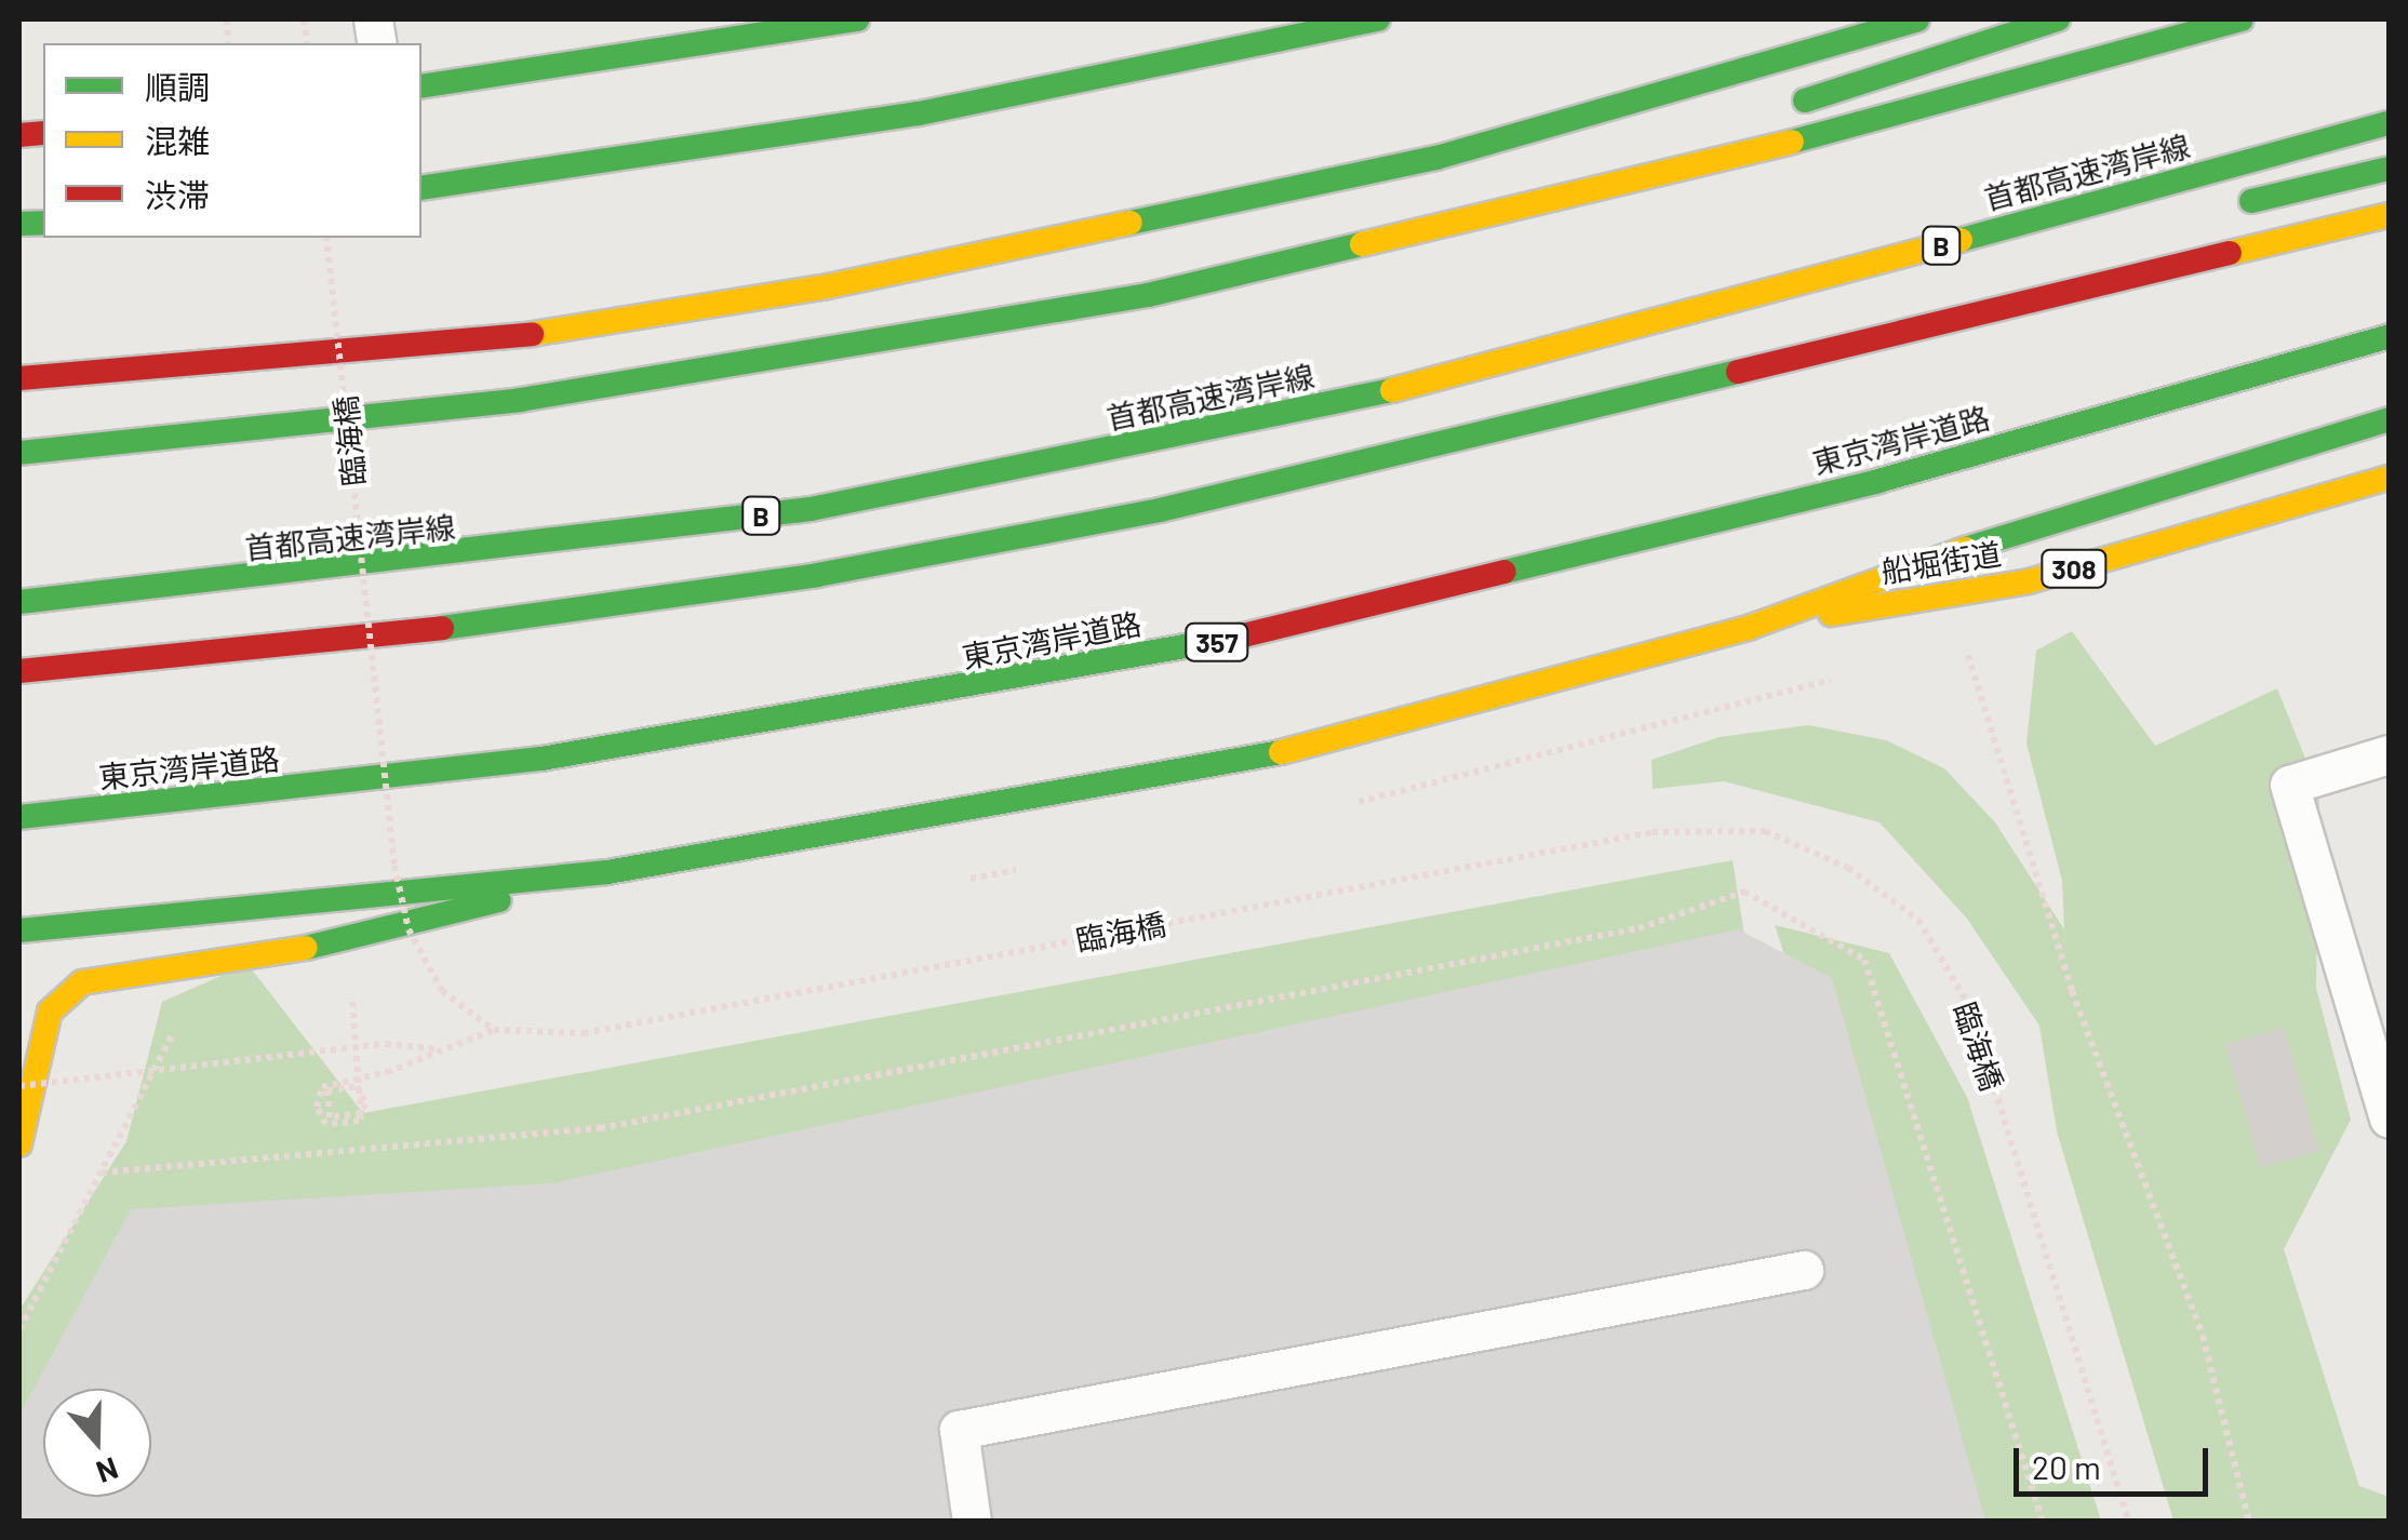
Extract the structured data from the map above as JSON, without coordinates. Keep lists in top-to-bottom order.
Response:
{
  "streets": {
    "main road": [
      "首都高速湾岸線",
      "B",
      "東京湾岸道路",
      "船堀街道",
      "308",
      "357"
    ],
    "path": ["臨海橋"]
  },
  "legend": ["順調", "混雑", "渋滞"],
  "scale_bar": "20 m",
  "north": "bottom"
}
